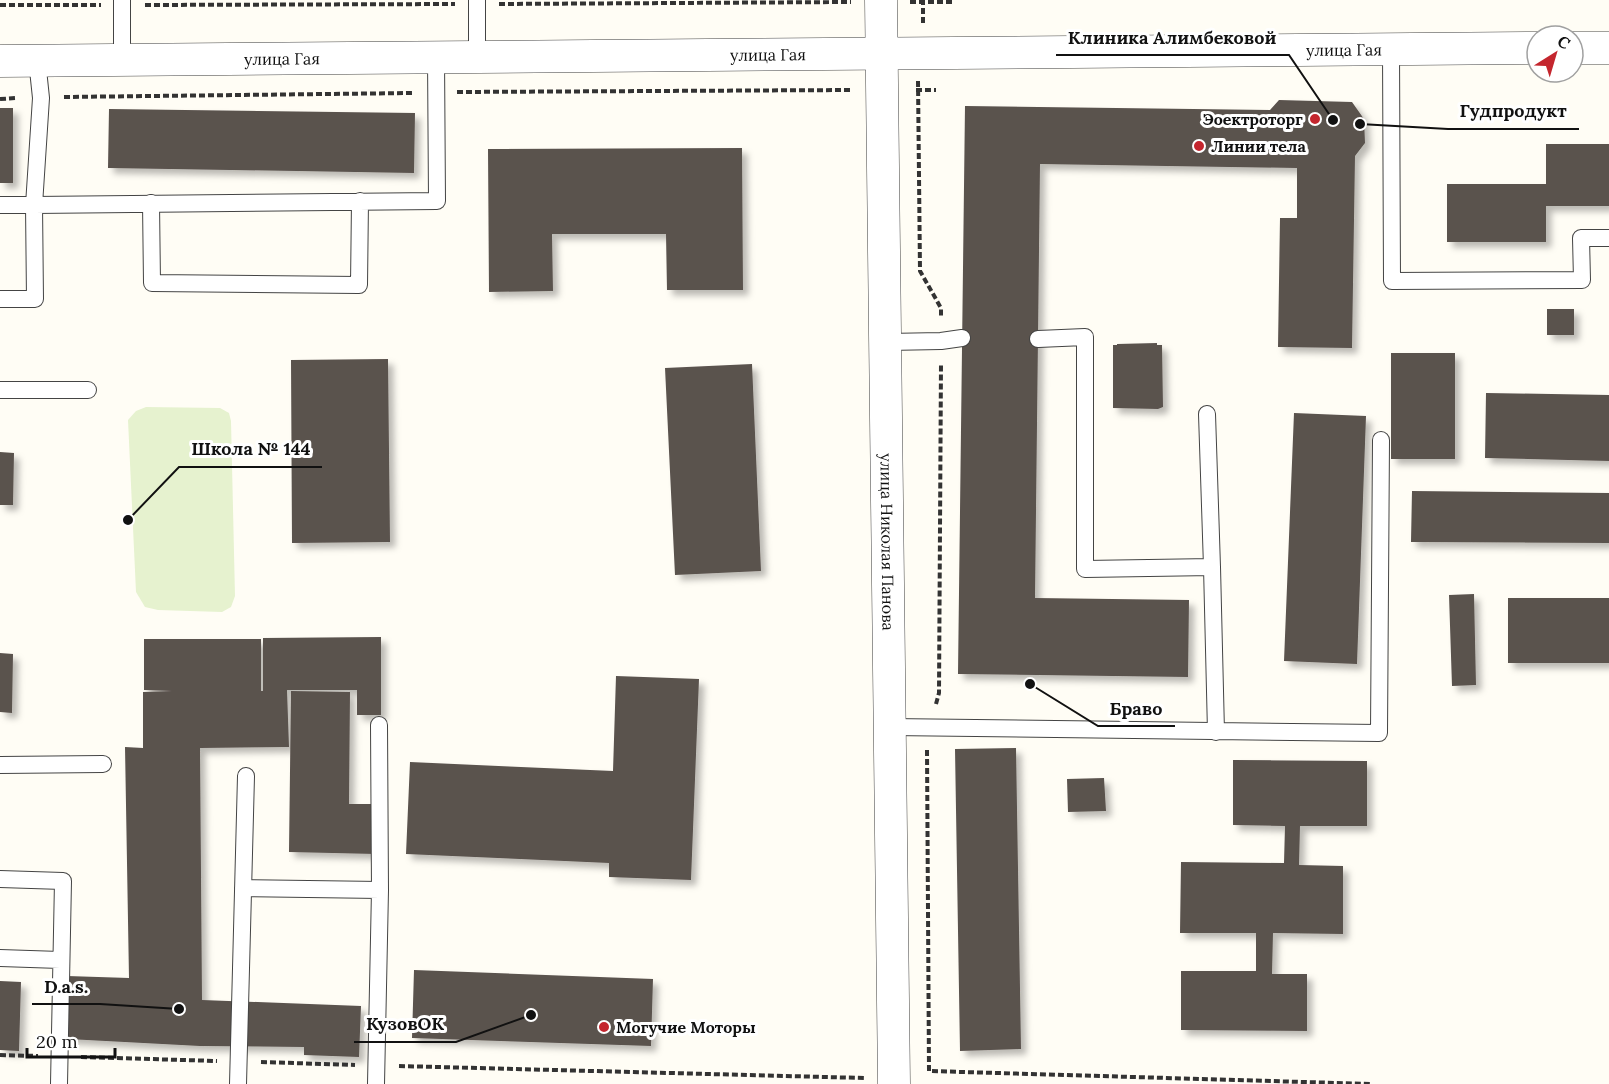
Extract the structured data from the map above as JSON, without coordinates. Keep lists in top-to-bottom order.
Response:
{
  "streets": {
    "street": ["улица Гая", "улица Николая Панова"]
  },
  "crossings": [
    ["улица Гая", "улица Николая Панова"]
  ],
  "places": [
    "Эоектроторг",
    "Клиника Алимбековой",
    "Гудпродукт",
    "Линии тела",
    "Школа № 144",
    "Браво",
    "D.a.s.",
    "КузовОК",
    "Могучие Моторы"
  ],
  "scale_bar": "20 m",
  "north": "top right"
}
